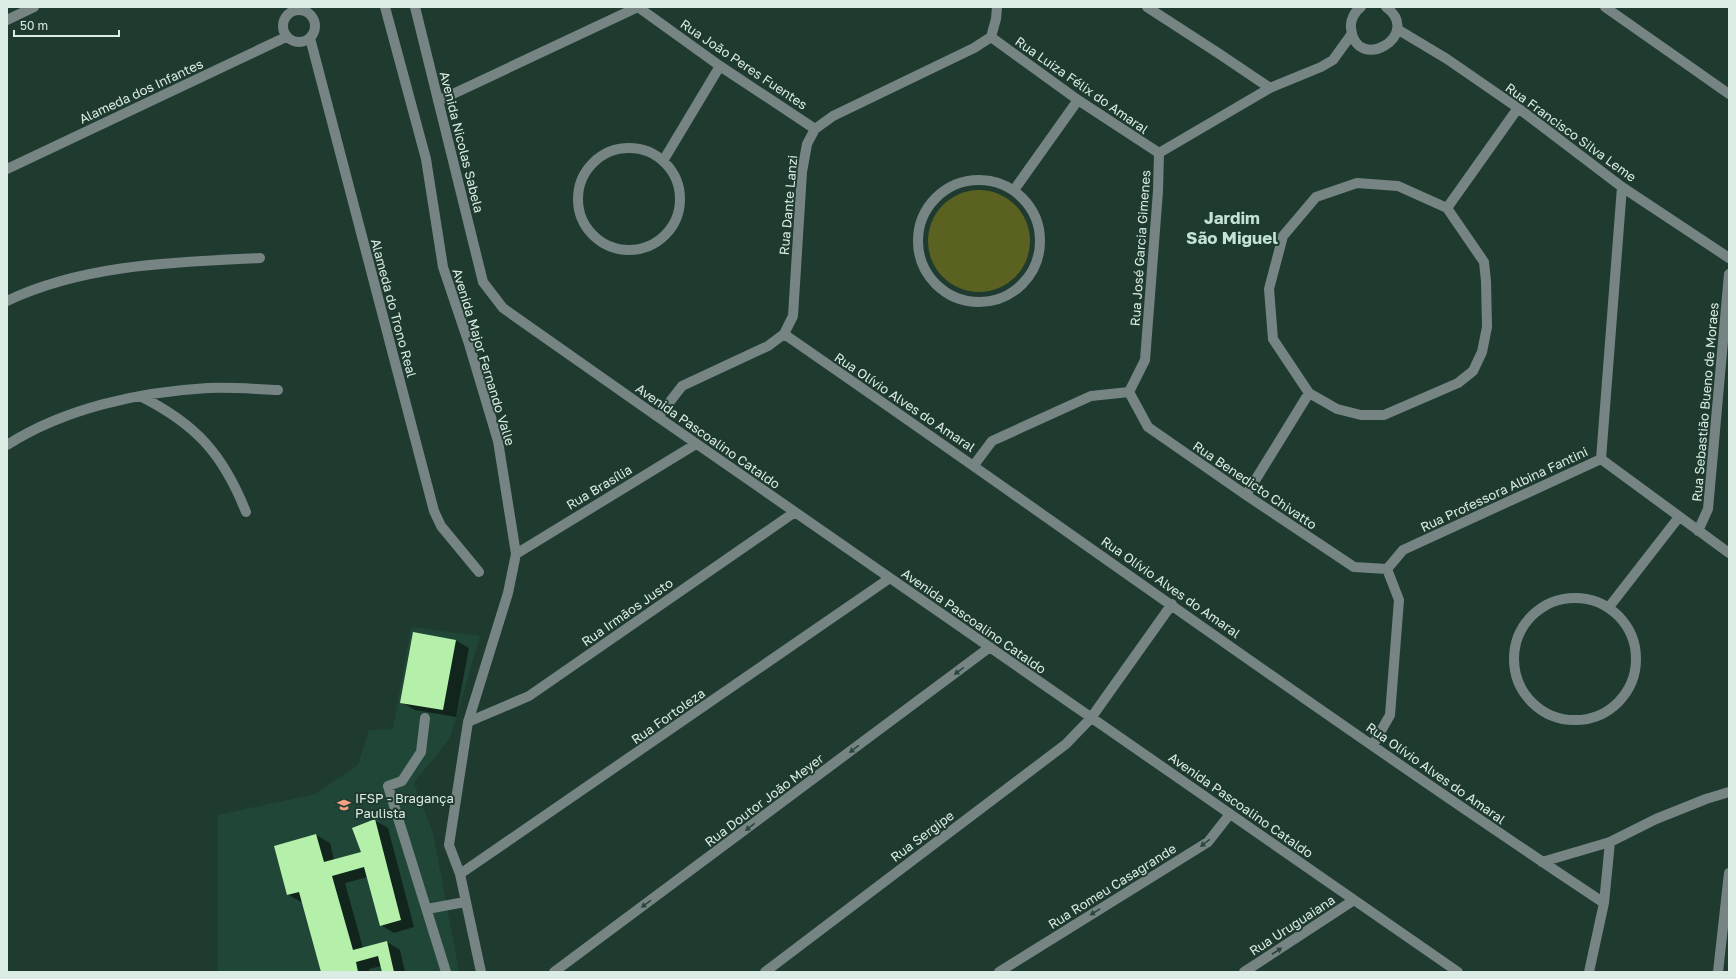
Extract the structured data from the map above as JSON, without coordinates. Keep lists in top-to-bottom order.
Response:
{
  "streets": {
    "street": [
      "Rua João Peres Fuentes",
      "Rua Luiza Félix do Amaral",
      "Alameda dos Infantes",
      "Rua Francisco Silva Leme",
      "Avenida Nicolas Sabela",
      "Rua Dante Lanzi",
      "Rua José Garcia Gimenes",
      "Alameda do Trono Real",
      "Avenida Major Fernando Valle",
      "Rua Olívio Alves do Amaral",
      "Rua Sebastião Bueno de Moraes",
      "Avenida Pascoalino Cataldo",
      "Rua Benedicto Chivatto",
      "Rua Brasília",
      "Rua Professora Albina Fantini",
      "Rua Irmãos Justo",
      "Rua Fortoleza",
      "Rua Doutor João Meyer",
      "Rua Sergipe",
      "Rua Romeu Casagrande",
      "Rua Uruguaiana"
    ]
  },
  "crossings": [
    ["Rua João Peres Fuentes", "Avenida Nicolas Sabela"],
    ["Rua João Peres Fuentes", "Rua Dante Lanzi"],
    ["Rua Luiza Félix do Amaral", "Rua Dante Lanzi"],
    ["Rua Luiza Félix do Amaral", "Rua José Garcia Gimenes"],
    ["Alameda dos Infantes", "Alameda do Trono Real"],
    ["Rua Francisco Silva Leme", "Rua Professora Albina Fantini"],
    ["Avenida Nicolas Sabela", "Avenida Pascoalino Cataldo"],
    ["Rua Dante Lanzi", "Rua Olívio Alves do Amaral"],
    ["Rua Dante Lanzi", "Avenida Pascoalino Cataldo"],
    ["Rua José Garcia Gimenes", "Rua Benedicto Chivatto"],
    ["Avenida Major Fernando Valle", "Rua Brasília"],
    ["Avenida Major Fernando Valle", "Rua Irmãos Justo"],
    ["Avenida Major Fernando Valle", "Rua Fortoleza"],
    ["Rua Olívio Alves do Amaral", "Rua Sergipe"],
    ["Avenida Pascoalino Cataldo", "Rua Brasília"],
    ["Avenida Pascoalino Cataldo", "Rua Irmãos Justo"],
    ["Avenida Pascoalino Cataldo", "Rua Fortoleza"],
    ["Avenida Pascoalino Cataldo", "Rua Doutor João Meyer"],
    ["Avenida Pascoalino Cataldo", "Rua Sergipe"],
    ["Avenida Pascoalino Cataldo", "Rua Romeu Casagrande"],
    ["Avenida Pascoalino Cataldo", "Rua Uruguaiana"],
    ["Rua Benedicto Chivatto", "Rua Professora Albina Fantini"]
  ],
  "one_way": ["Rua Doutor João Meyer", "Rua Romeu Casagrande", "Rua Uruguaiana"],
  "districts": ["Jardim São Miguel"],
  "places": {
    "school or university": ["IFSP - Bragança Paulista"]
  },
  "scale_bar": "50 m"
}
